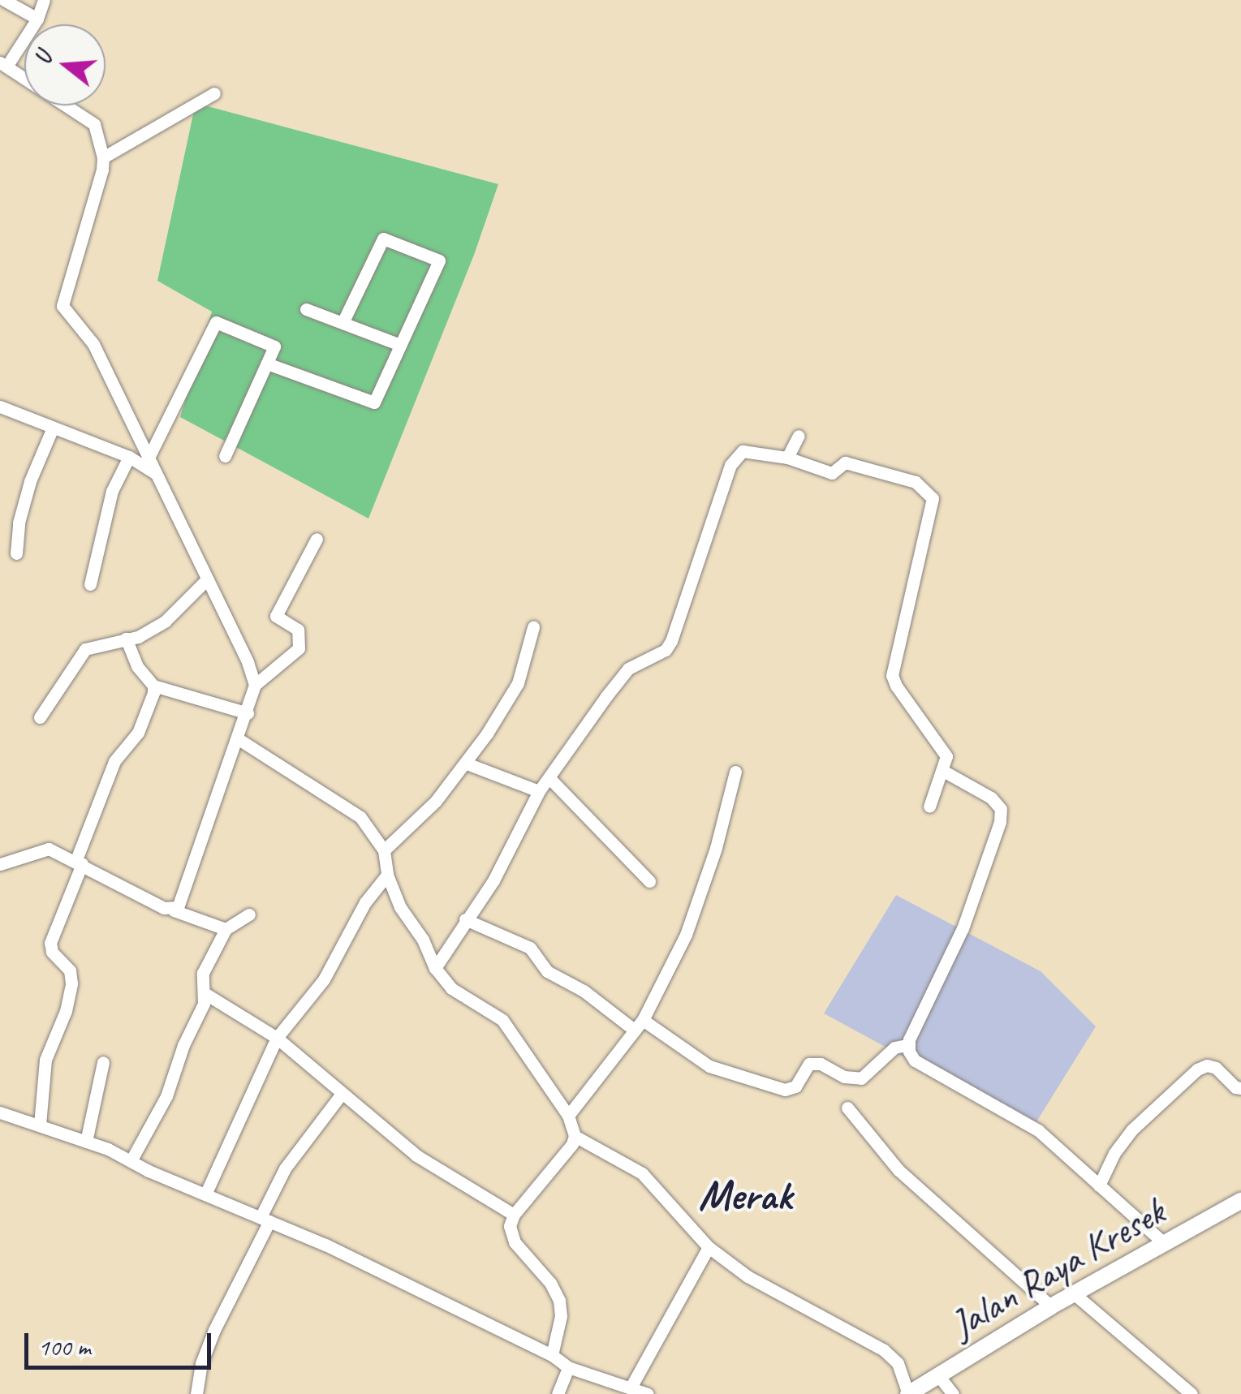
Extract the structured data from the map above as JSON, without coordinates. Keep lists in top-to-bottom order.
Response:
{
  "streets": {
    "main road": ["Jalan Raya Kresek"]
  },
  "districts": ["Merak"],
  "scale_bar": "100 m",
  "north": "left"
}
